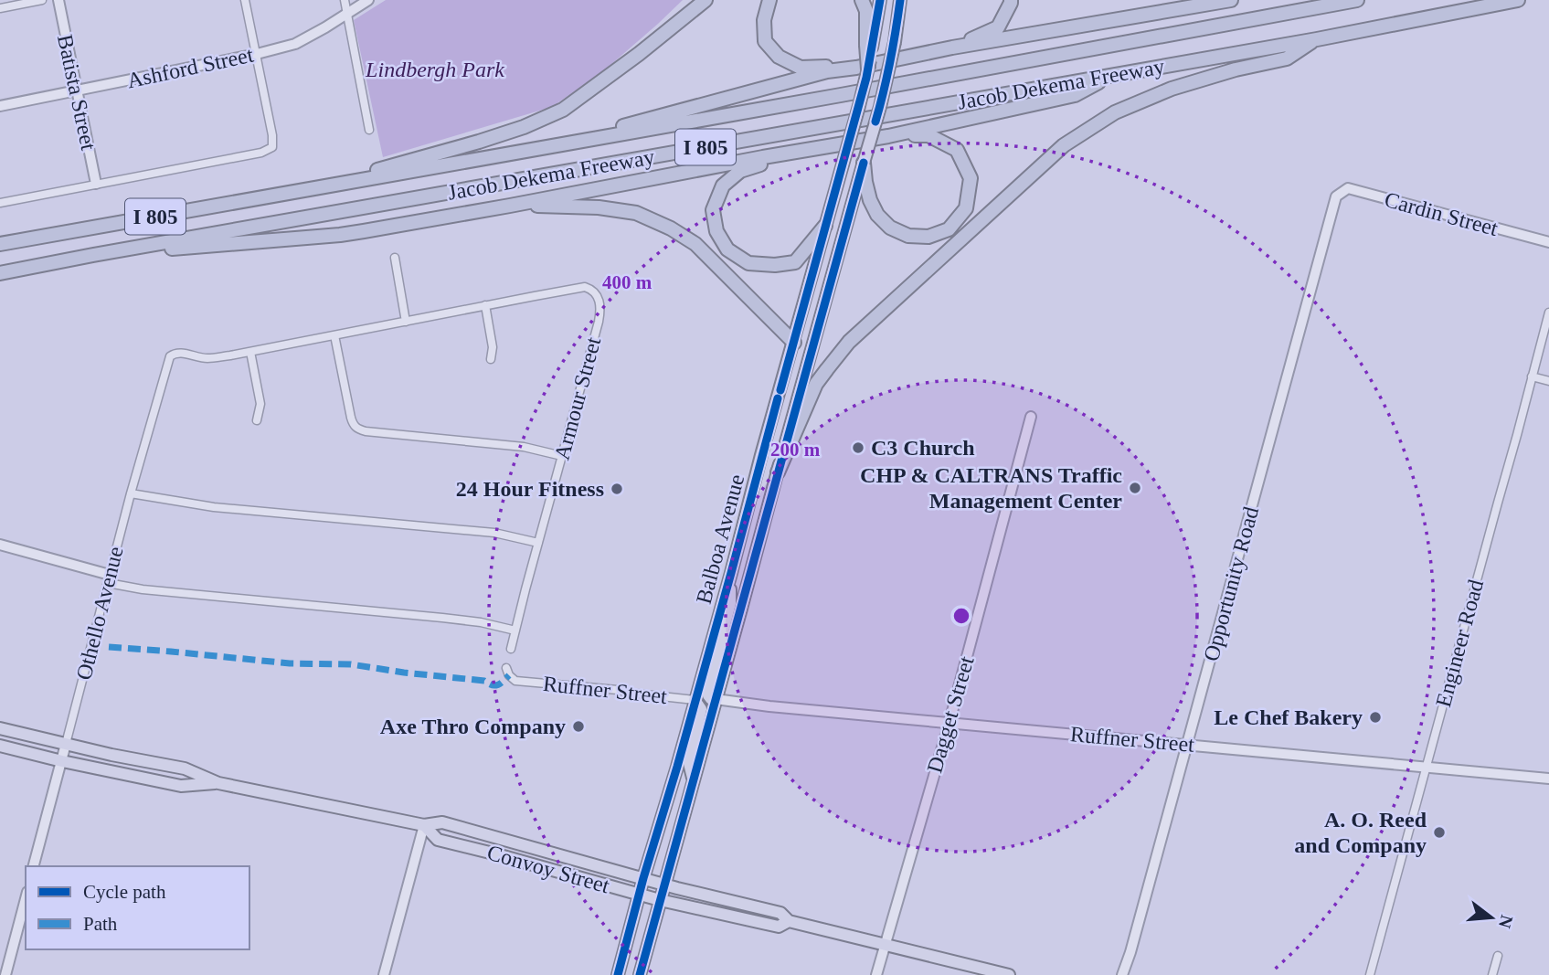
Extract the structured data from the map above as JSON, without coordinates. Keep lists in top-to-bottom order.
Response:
{
  "streets": {
    "highway": ["Jacob Dekema Freeway", "I 805"],
    "main road": ["Balboa Avenue", "Convoy Street"],
    "street": [
      "Ashford Street",
      "Batista Street",
      "Cardin Street",
      "Armour Street",
      "Opportunity Road",
      "Othello Avenue",
      "Engineer Road",
      "Ruffner Street",
      "Dagget Street"
    ]
  },
  "crossings": [
    ["Ashford Street", "Batista Street"],
    ["Cardin Street", "Opportunity Road"],
    ["Balboa Avenue", "Ruffner Street"],
    ["Balboa Avenue", "Convoy Street"],
    ["Opportunity Road", "Ruffner Street"],
    ["Othello Avenue", "Convoy Street"],
    ["Engineer Road", "Ruffner Street"],
    ["Ruffner Street", "Dagget Street"],
    ["Dagget Street", "Convoy Street"]
  ],
  "parks": ["Lindbergh Park"],
  "places": [
    "C3 Church",
    "CHP & CALTRANS Traffic Management Center",
    "24 Hour Fitness",
    "Le Chef Bakery",
    "Axe Thro Company",
    "A. O. Reed and Company"
  ],
  "legend": ["Cycle path", "Path"],
  "north": "right",
  "rings": ["400 m", "200 m"]
}
